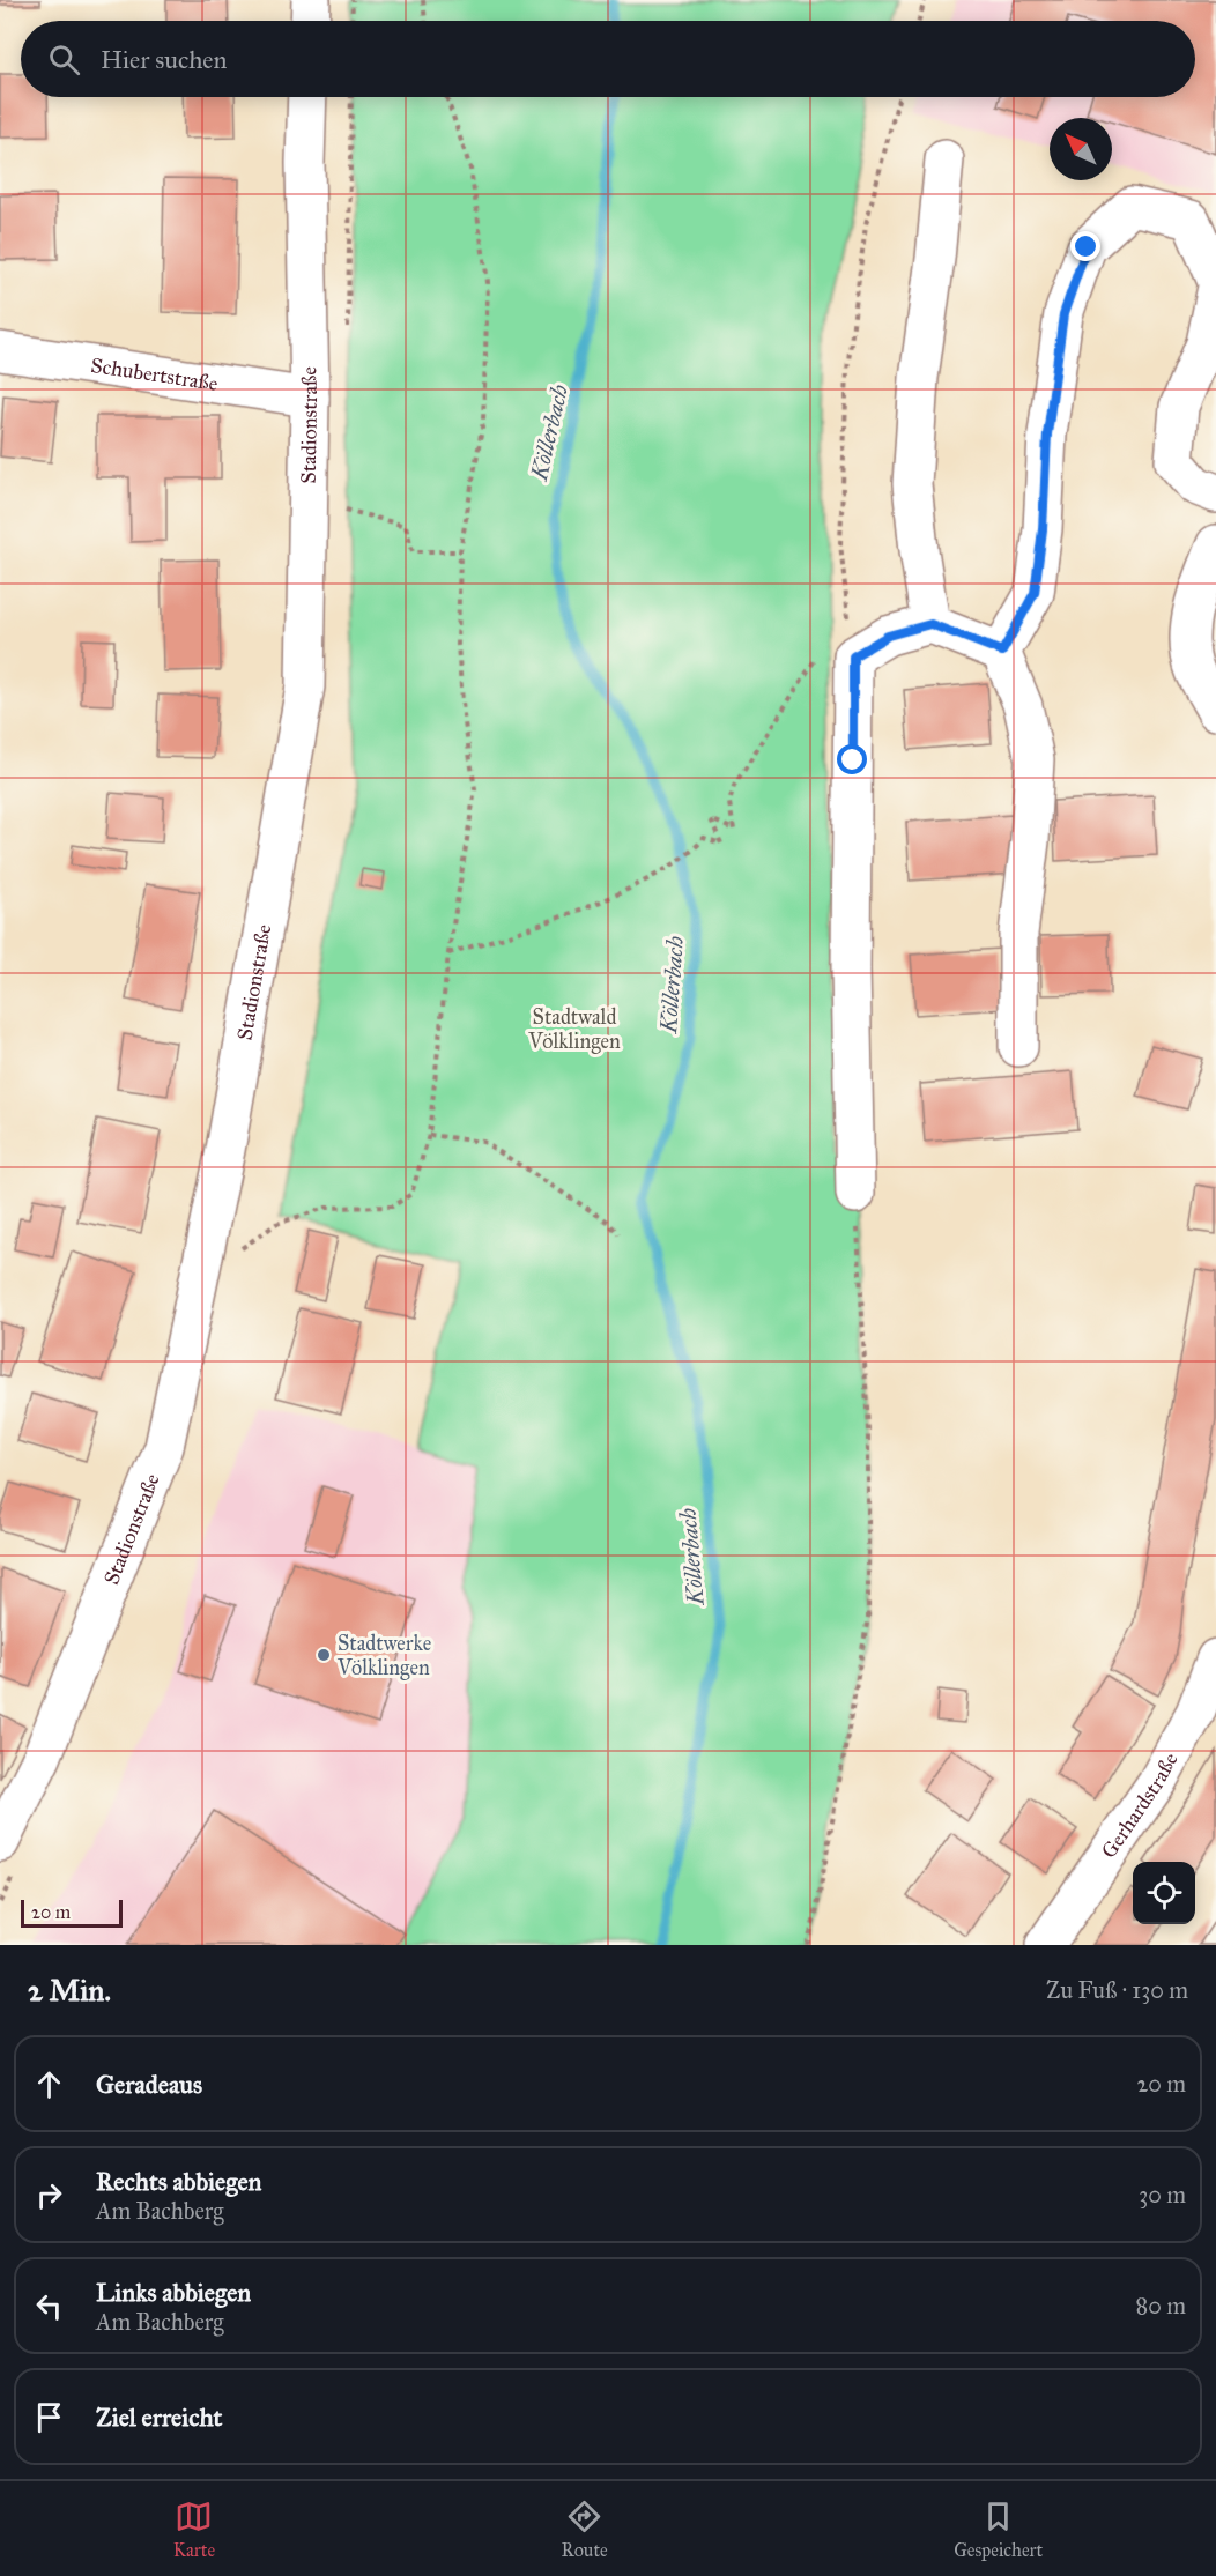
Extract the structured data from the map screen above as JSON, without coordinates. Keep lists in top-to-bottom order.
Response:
{
  "streets": {
    "street": ["Schubertstraße", "Stadionstraße", "Gerhardstraße"]
  },
  "crossings": [
    ["Schubertstraße", "Stadionstraße"]
  ],
  "water": ["Köllerbach"],
  "parks": ["Stadtwald Völklingen"],
  "places": ["Stadtwerke Völklingen"],
  "scale_bar": "20 m",
  "north": "top left",
  "page": {
    "search": "Hier suchen",
    "scale": "20 m",
    "heading": ["2 Min.", "Zu Fuß · 130 m"],
    "list": [
      ["Geradeaus", "20 m"],
      ["Rechts abbiegen", "Am Bachberg", "30 m"],
      ["Links abbiegen", "Am Bachberg", "80 m"],
      "Ziel erreicht"
    ],
    "nav": ["Karte", "Route", "Gespeichert"]
  }
}
